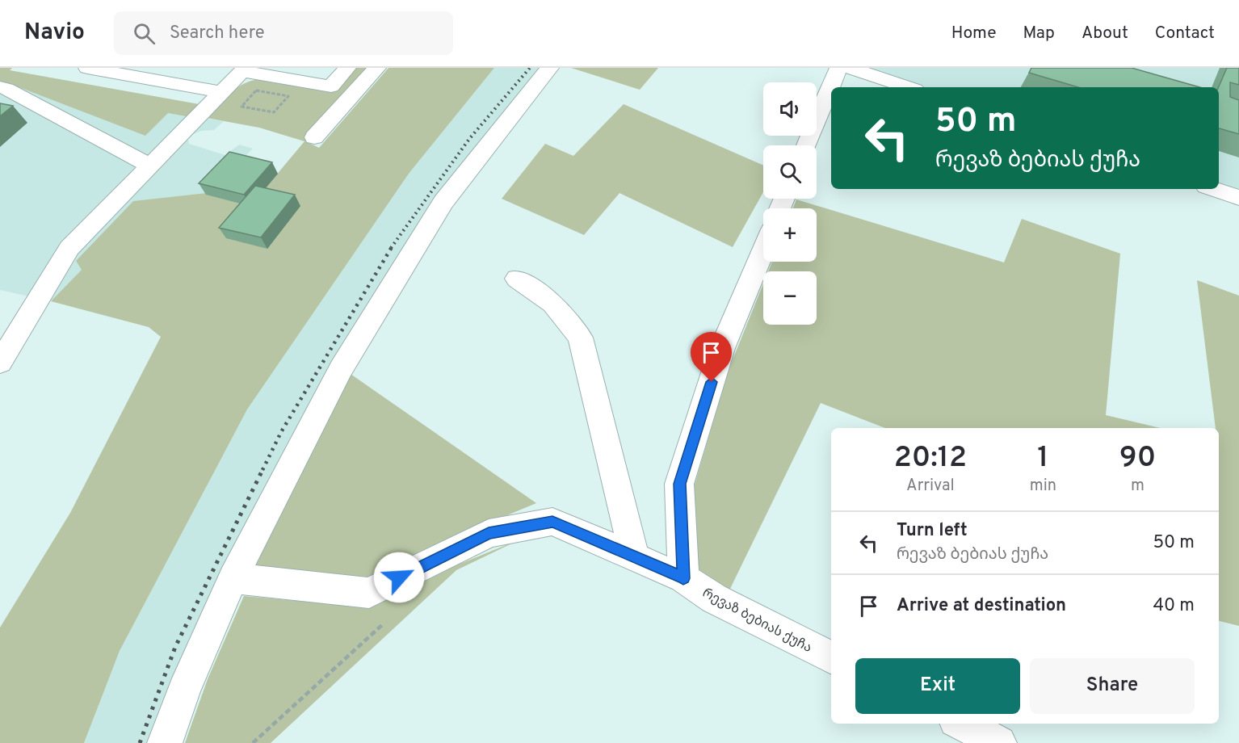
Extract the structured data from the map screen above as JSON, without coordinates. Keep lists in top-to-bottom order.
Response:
{
  "streets": {
    "street": ["რევაზ ბებიას ქუჩა"]
  },
  "page": {
    "header": "Navio",
    "search": "Search here",
    "nav": [
      "Home",
      "Map",
      "About",
      "Contact"
    ],
    "map_buttons": ["+", "−"],
    "turn": ["50 m", "რევაზ ბებიას ქუჩა"],
    "eta": [
      "20:12",
      "Arrival",
      "1",
      "min",
      "90",
      "m"
    ],
    "list": [
      {
        "name": "Turn left",
        "note": "რევაზ ბებიას ქუჩა",
        "value": "50 m"
      },
      {
        "name": "Arrive at destination",
        "value": "40 m"
      }
    ],
    "buttons": ["Exit", "Share"]
  }
}
